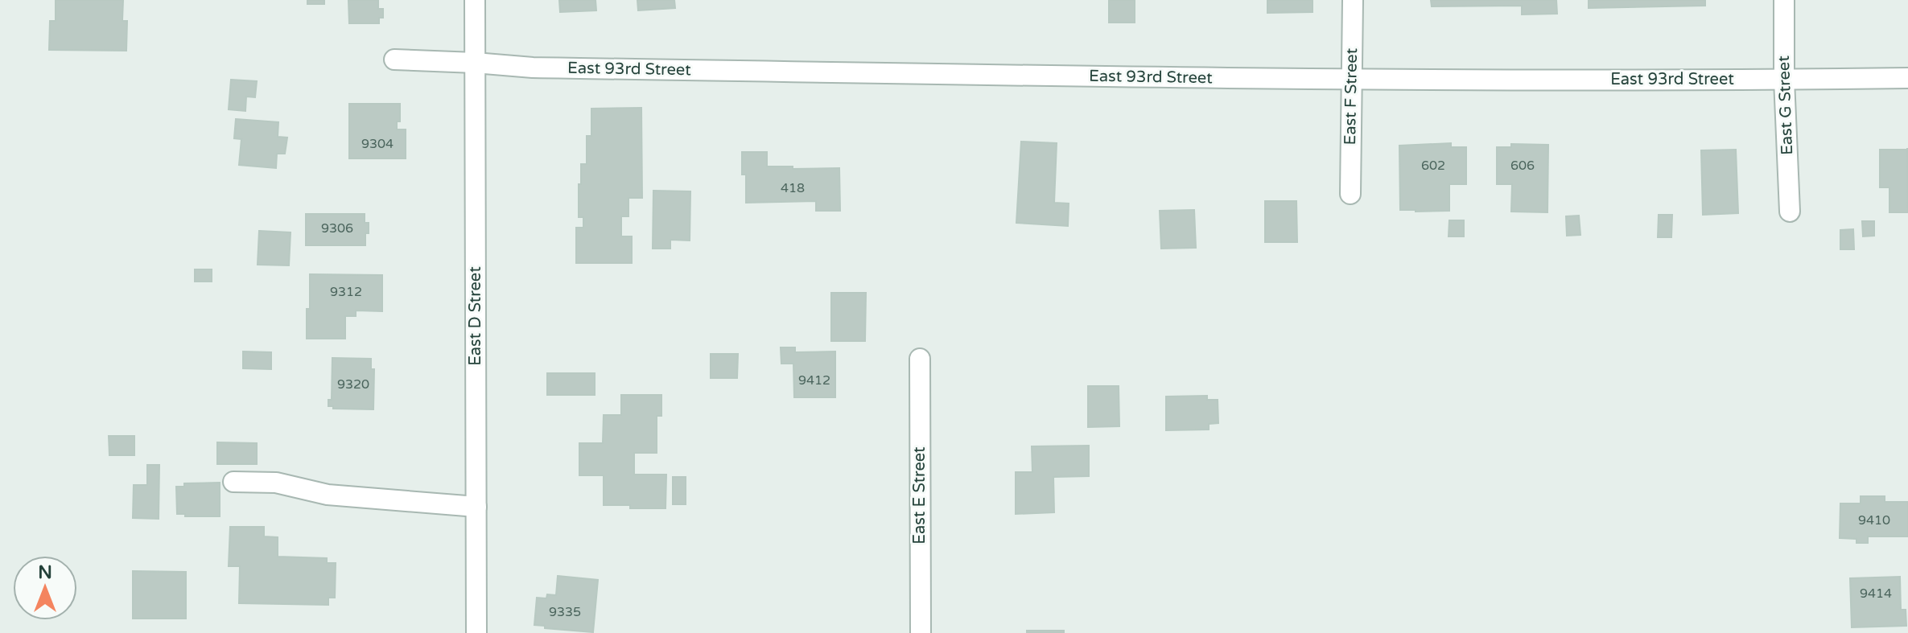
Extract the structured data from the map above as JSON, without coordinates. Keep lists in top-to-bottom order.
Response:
{
  "streets": {
    "street": [
      "East 93rd Street",
      "East F Street",
      "East G Street",
      "East D Street",
      "East E Street"
    ]
  },
  "crossings": [
    ["East 93rd Street", "East F Street"],
    ["East 93rd Street", "East G Street"],
    ["East 93rd Street", "East D Street"]
  ],
  "house_numbers": [
    "9304",
    "602",
    "606",
    "418",
    "9306",
    "9312",
    "9412",
    "9320",
    "9410",
    "9414",
    "9335"
  ],
  "north": "top"
}
